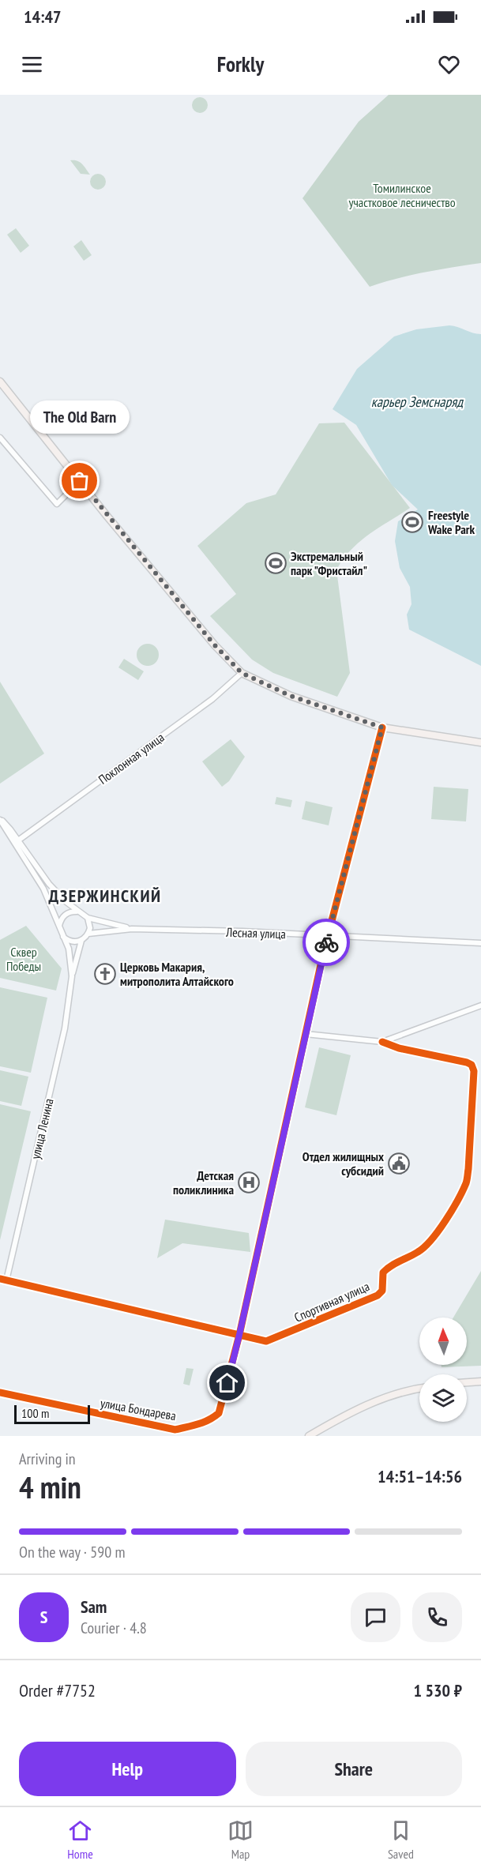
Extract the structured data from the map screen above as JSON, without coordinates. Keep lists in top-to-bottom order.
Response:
{
  "streets": {
    "street": [
      "Поклонная улица",
      "Лесная улица",
      "улица Ленина",
      "Спортивная улица",
      "улица Бондарева"
    ]
  },
  "crossings": [
    ["Поклонная улица", "улица Ленина"],
    ["Лесная улица", "улица Ленина"],
    ["Лесная улица", "улица Бондарева"],
    ["улица Ленина", "Спортивная улица"],
    ["Спортивная улица", "улица Бондарева"]
  ],
  "districts": ["ДЗЕРЖИНСКИЙ"],
  "water": ["карьер Земснаряд"],
  "parks": ["Томилинское участковое лесничество", "Сквер Победы"],
  "places": {
    "other": ["The Old Barn"],
    "sports": ["Freestyle Wake Park", "Экстремальный парк \"Фристайл\""],
    "church": ["Церковь Макария, митрополита Алтайского"],
    "public building": ["Отдел жилищных субсидий"],
    "hospital": ["Детская поликлиника"]
  },
  "scale_bar": "100 m",
  "north": "top",
  "page": {
    "status": "14:47",
    "header": "Forkly",
    "bubble": "The Old Barn",
    "scale": "100 m",
    "heading": ["4 min", "Arriving in", "14:51–14:56"],
    "panel": [
      "Sam",
      "Courier · 4.8",
      "Order #7752",
      "1 530 ₽"
    ],
    "bar": "On the way · 590 m",
    "round": "S",
    "buttons": ["Help", "Share"],
    "tabs": ["Home", "Map", "Saved"]
  }
}
